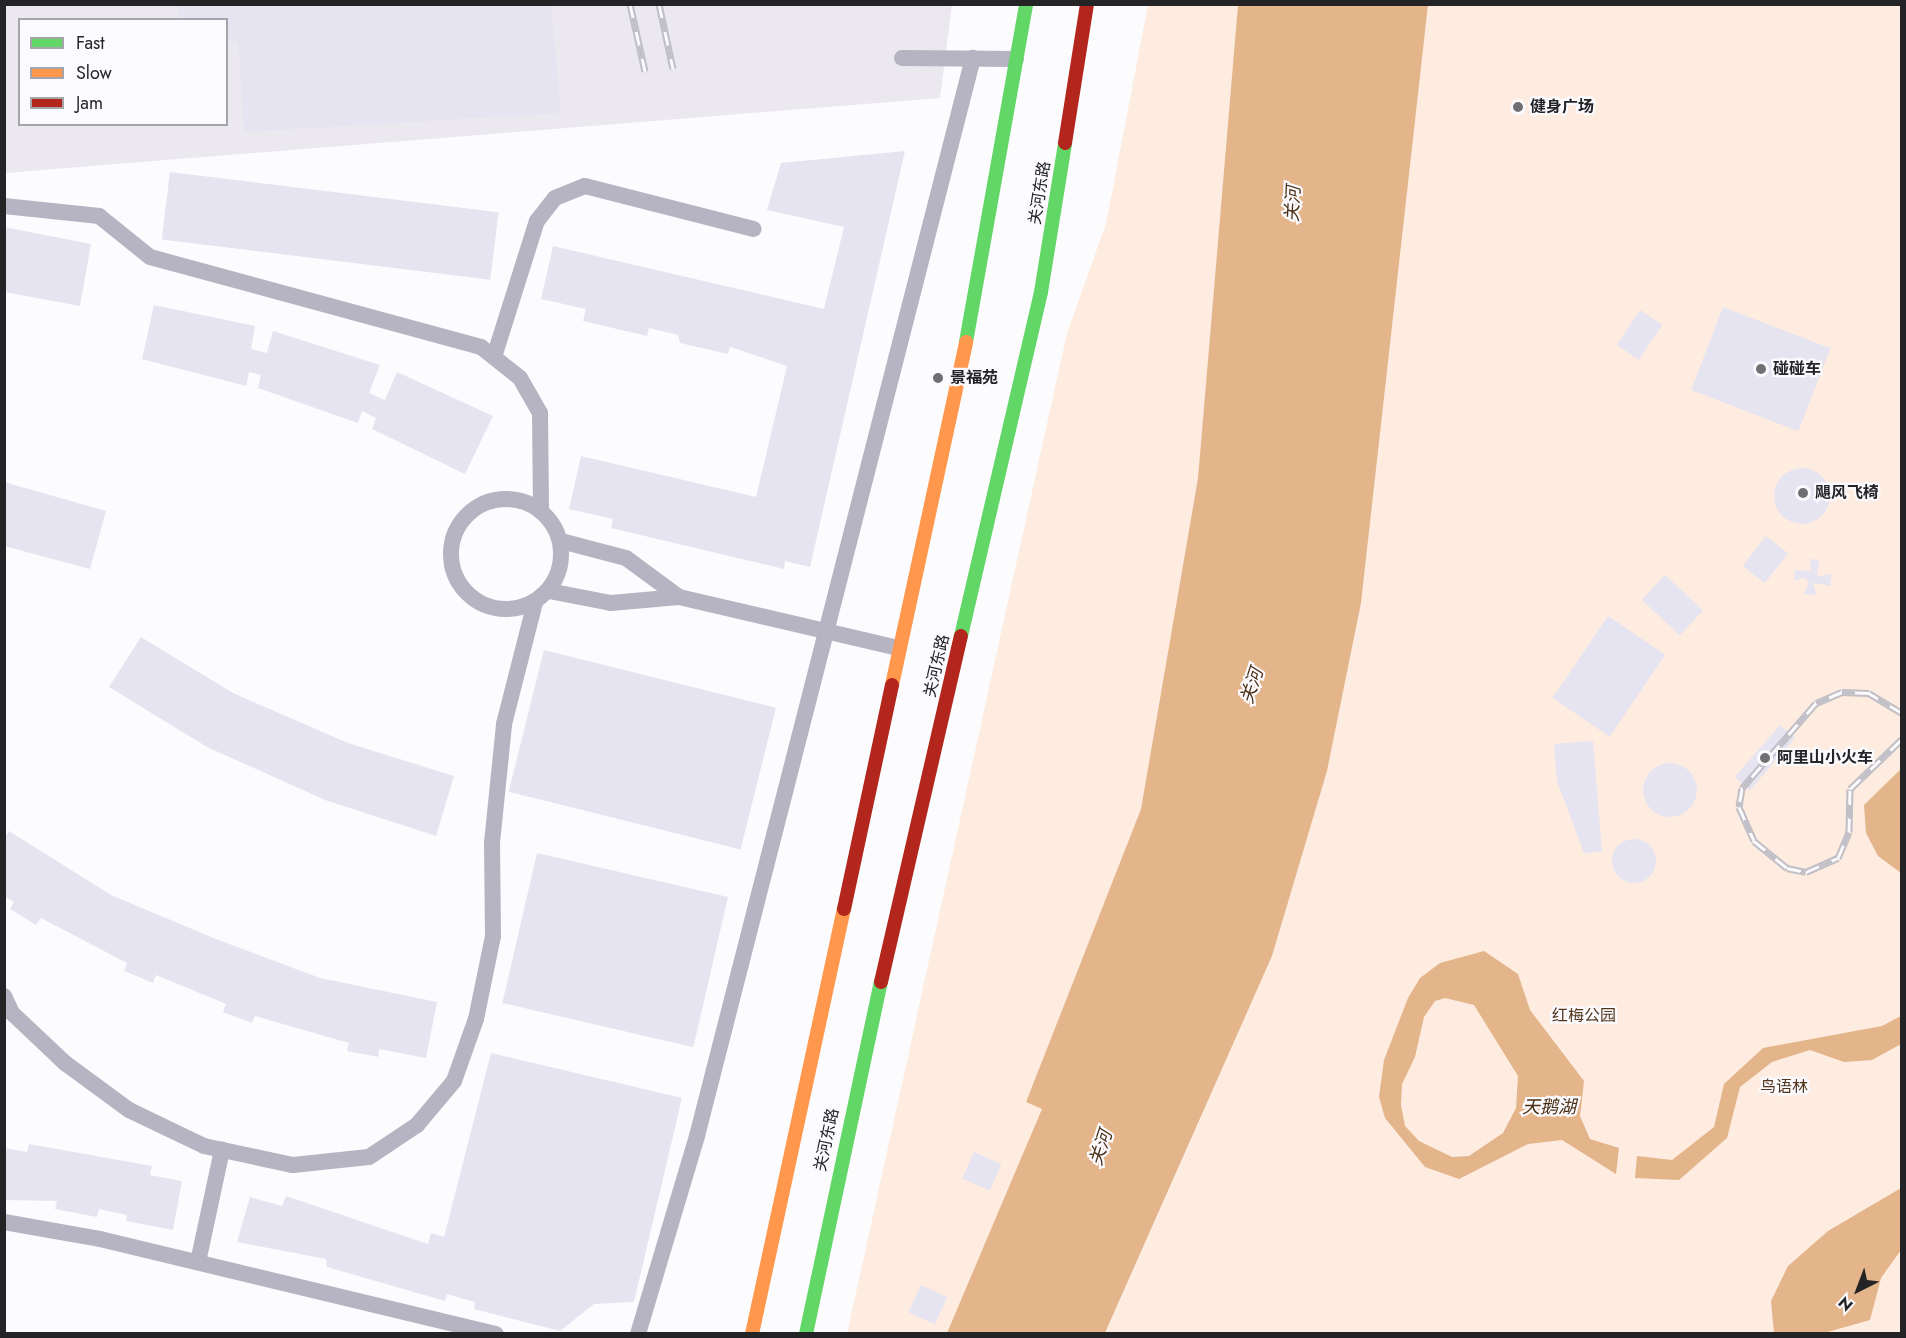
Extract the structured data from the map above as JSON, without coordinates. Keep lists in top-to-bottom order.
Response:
{
  "streets": {
    "main road": ["关河东路"]
  },
  "water": ["关河", "天鹅湖"],
  "parks": ["红梅公园", "鸟语林"],
  "places": [
    "健身广场",
    "碰碰车",
    "景福苑",
    "飓风飞椅",
    "阿里山小火车"
  ],
  "legend": ["Fast", "Slow", "Jam"],
  "north": "bottom left"
}
